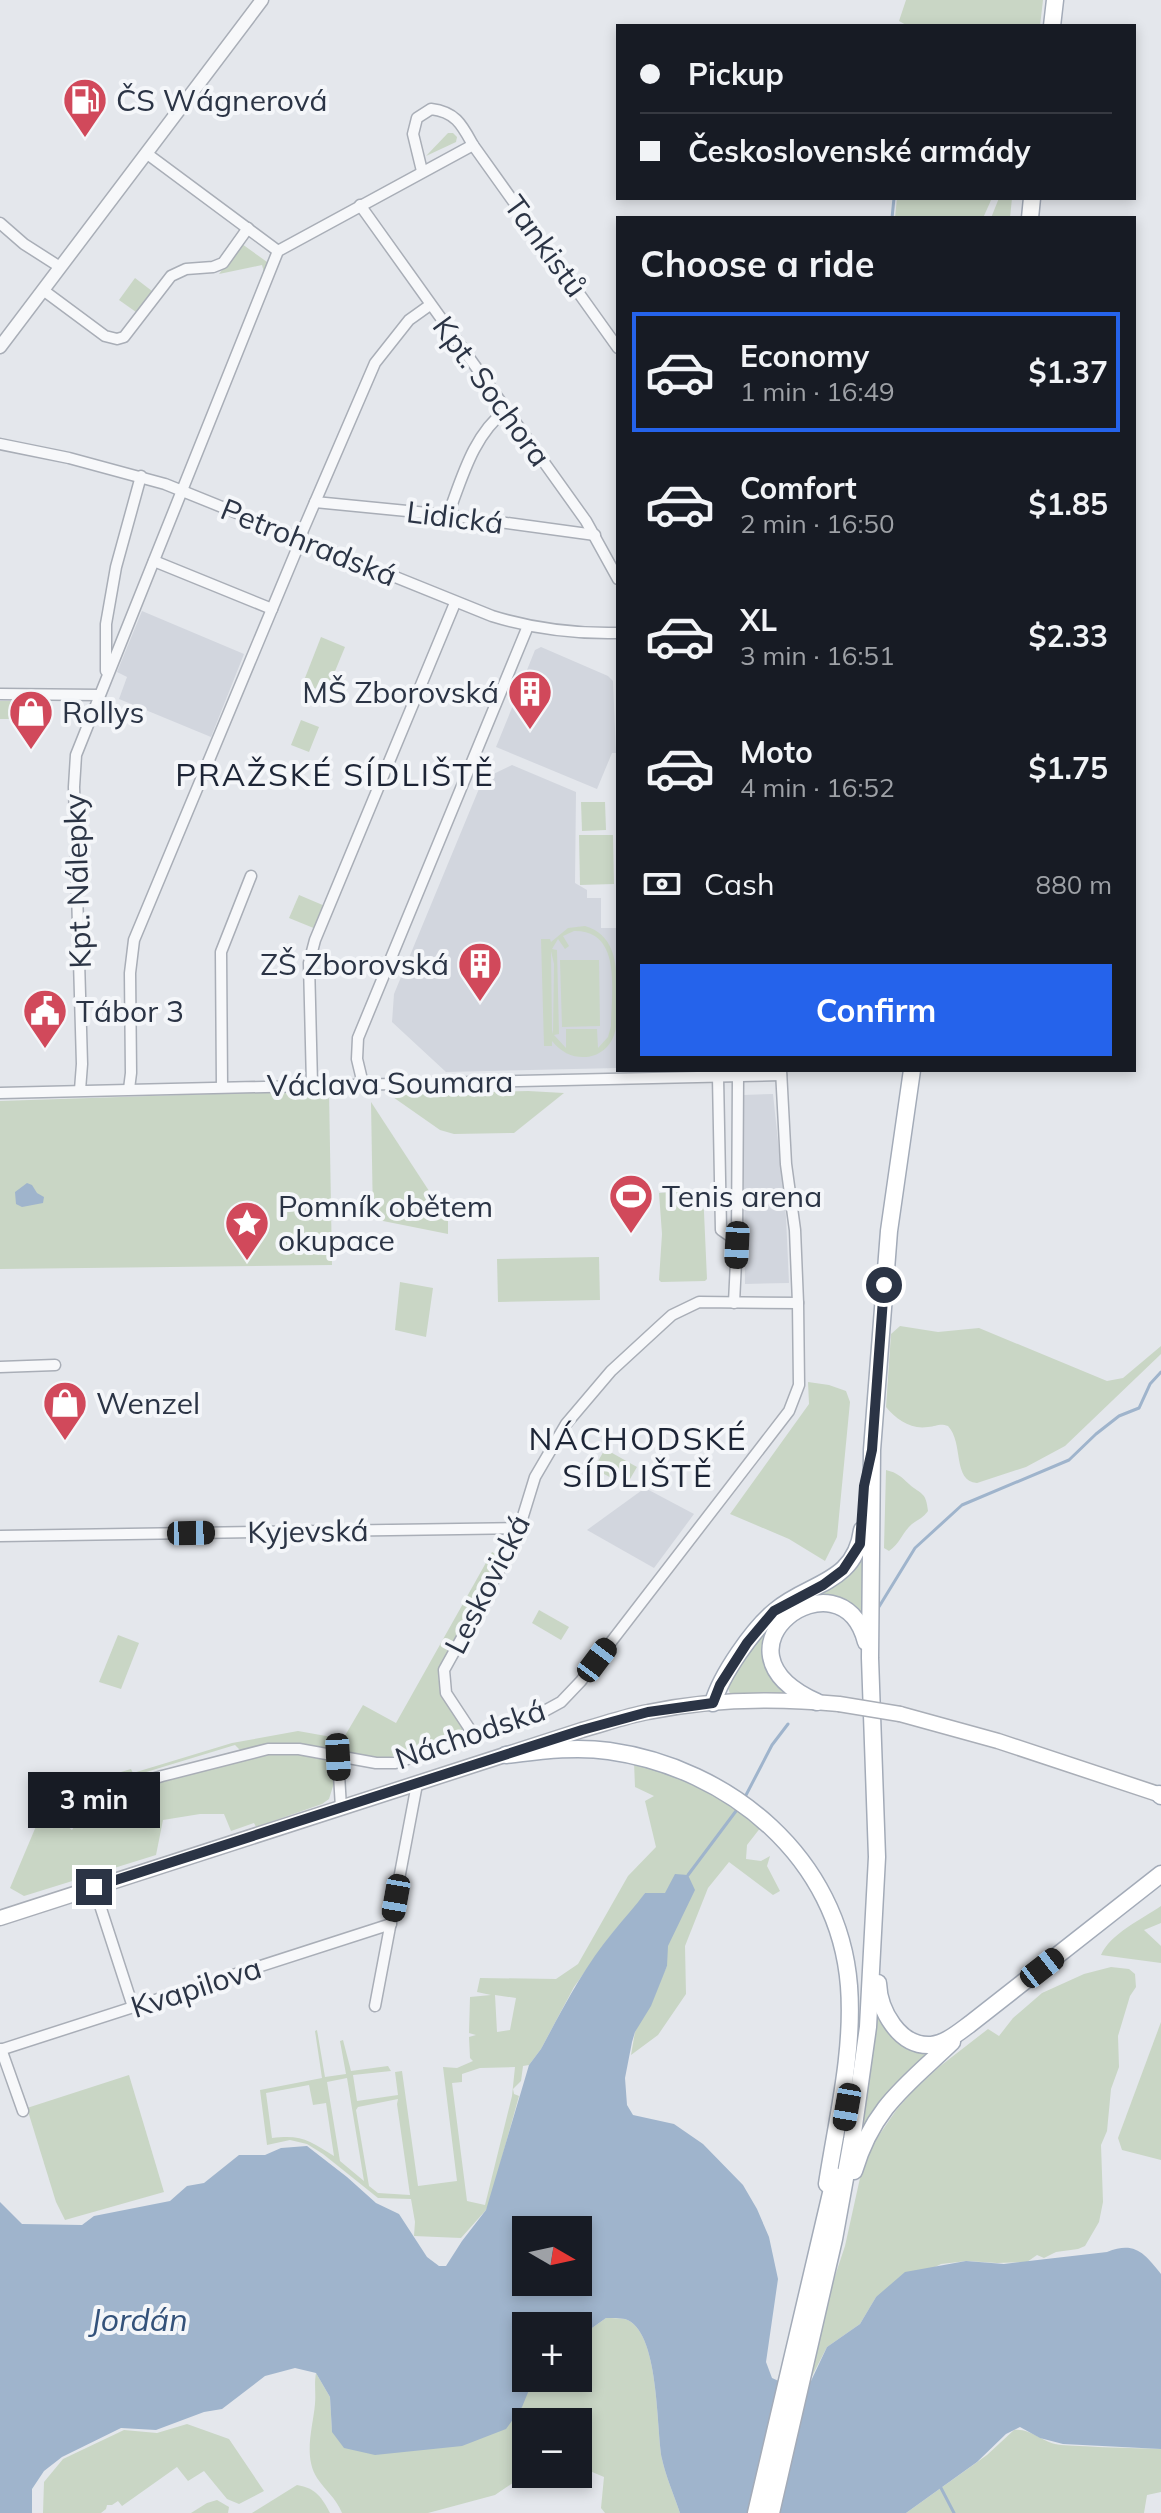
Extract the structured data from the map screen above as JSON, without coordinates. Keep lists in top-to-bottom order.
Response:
{
  "streets": {
    "street": [
      "Tankistů",
      "Kpt. Sochora",
      "Lidická",
      "Petrohradská",
      "Kpt. Nálepky",
      "Václava Soumara",
      "Kyjevská",
      "Leskovická",
      "Náchodská",
      "Kvapilova"
    ]
  },
  "crossings": [
    ["Kpt. Sochora", "Lidická"],
    ["Petrohradská", "Kpt. Nálepky"],
    ["Kpt. Nálepky", "Václava Soumara"],
    ["Václava Soumara", "Náchodská"],
    ["Kyjevská", "Leskovická"],
    ["Leskovická", "Náchodská"]
  ],
  "districts": ["PRAŽSKÉ SÍDLIŠTĚ", "NÁCHODSKÉ SÍDLIŠTĚ"],
  "water": ["Jordán"],
  "places": {
    "fuel station": ["ČS Wágnerová"],
    "building": ["MŠ Zborovská", "ZŠ Zborovská"],
    "shop": ["Rollys", "Wenzel"],
    "public building": ["Tábor 3"],
    "sports": ["Tenis arena"],
    "place": ["Pomník obětem okupace"]
  },
  "north": "right",
  "page": {
    "banner": ["Pickup", "Československé armády"],
    "heading": "Choose a ride",
    "list": [
      {
        "name": "Economy",
        "note": "1 min · 16:49",
        "value": "$1.37"
      },
      {
        "name": "Comfort",
        "note": "2 min · 16:50",
        "value": "$1.85"
      },
      {
        "name": "XL",
        "note": "3 min · 16:51",
        "value": "$2.33"
      },
      {
        "name": "Moto",
        "note": "4 min · 16:52",
        "value": "$1.75"
      }
    ],
    "pay": ["Cash", "880 m"],
    "buttons": "Confirm",
    "bubble": "3 min",
    "map_buttons": ["+", "−"]
  }
}
